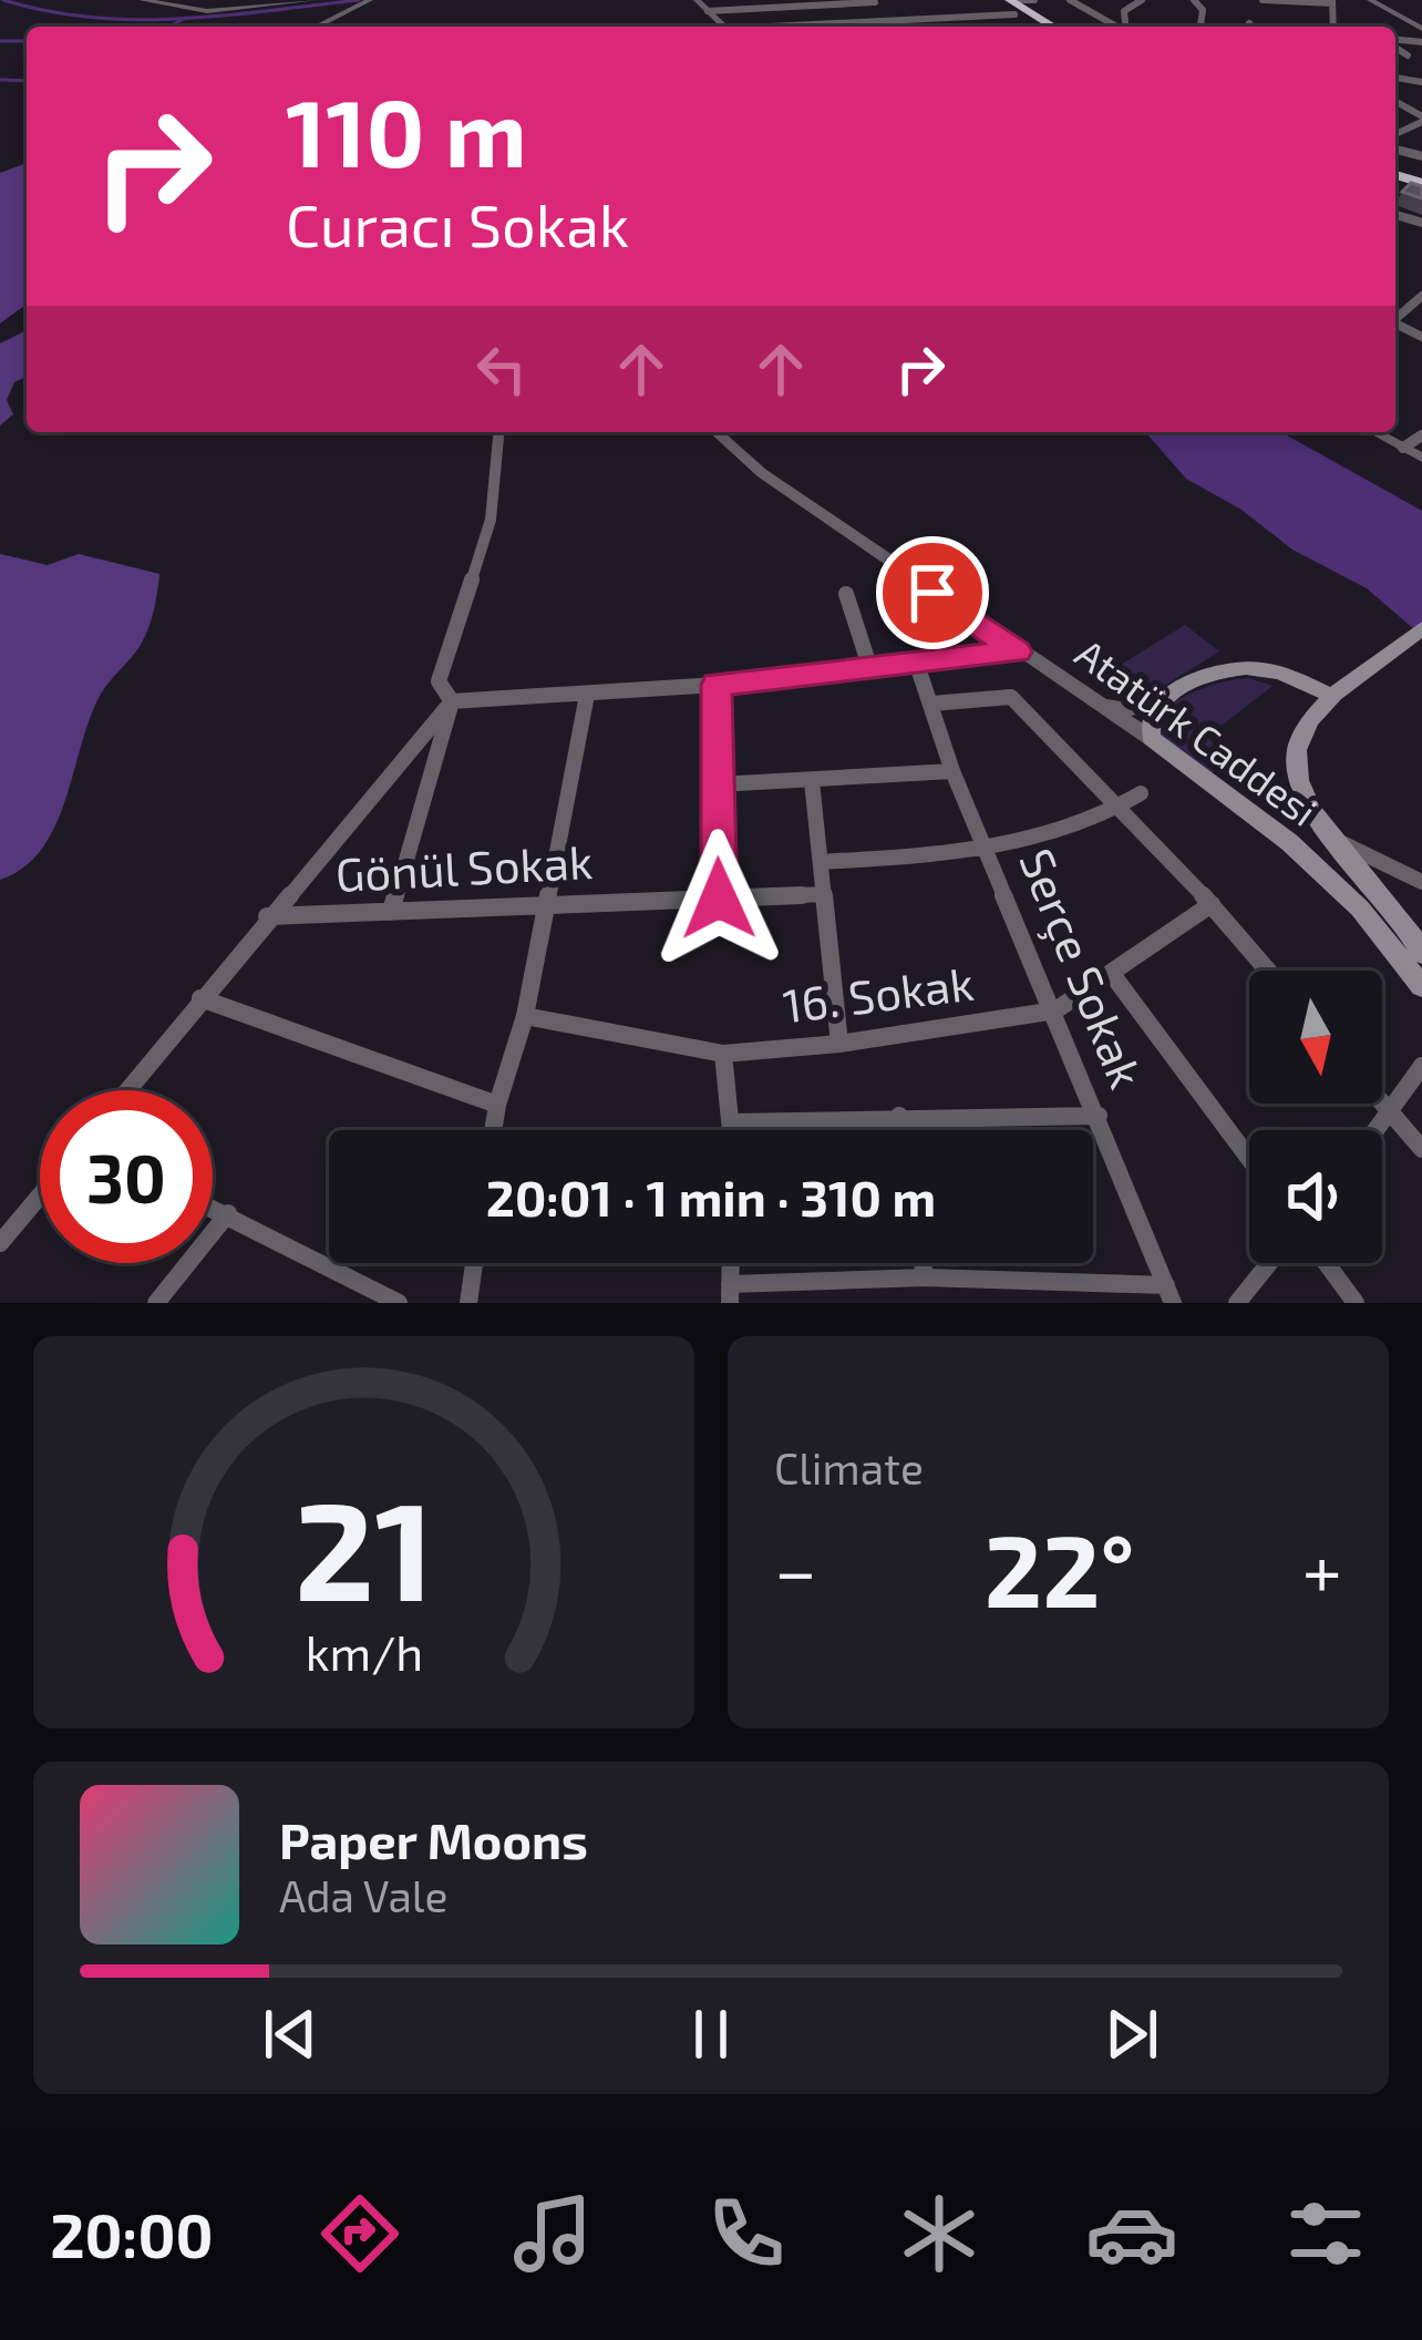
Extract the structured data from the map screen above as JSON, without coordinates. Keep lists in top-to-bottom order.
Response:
{
  "streets": {
    "main road": ["Atatürk Caddesi"],
    "street": ["Gönül Sokak", "Serçe Sokak", "16. Sokak"]
  },
  "crossings": [
    ["Serçe Sokak", "16. Sokak"]
  ],
  "north": "bottom",
  "page": {
    "turn": ["110 m", "Curacı Sokak"],
    "limit": "30",
    "trip": "20:01 · 1 min · 310 m",
    "tile": "Climate",
    "heat": ["−", "22°", "+"],
    "song": ["Paper Moons", "Ada Vale"],
    "tabs": "20:00",
    "gauge": ["21", "km/h"]
  }
}
